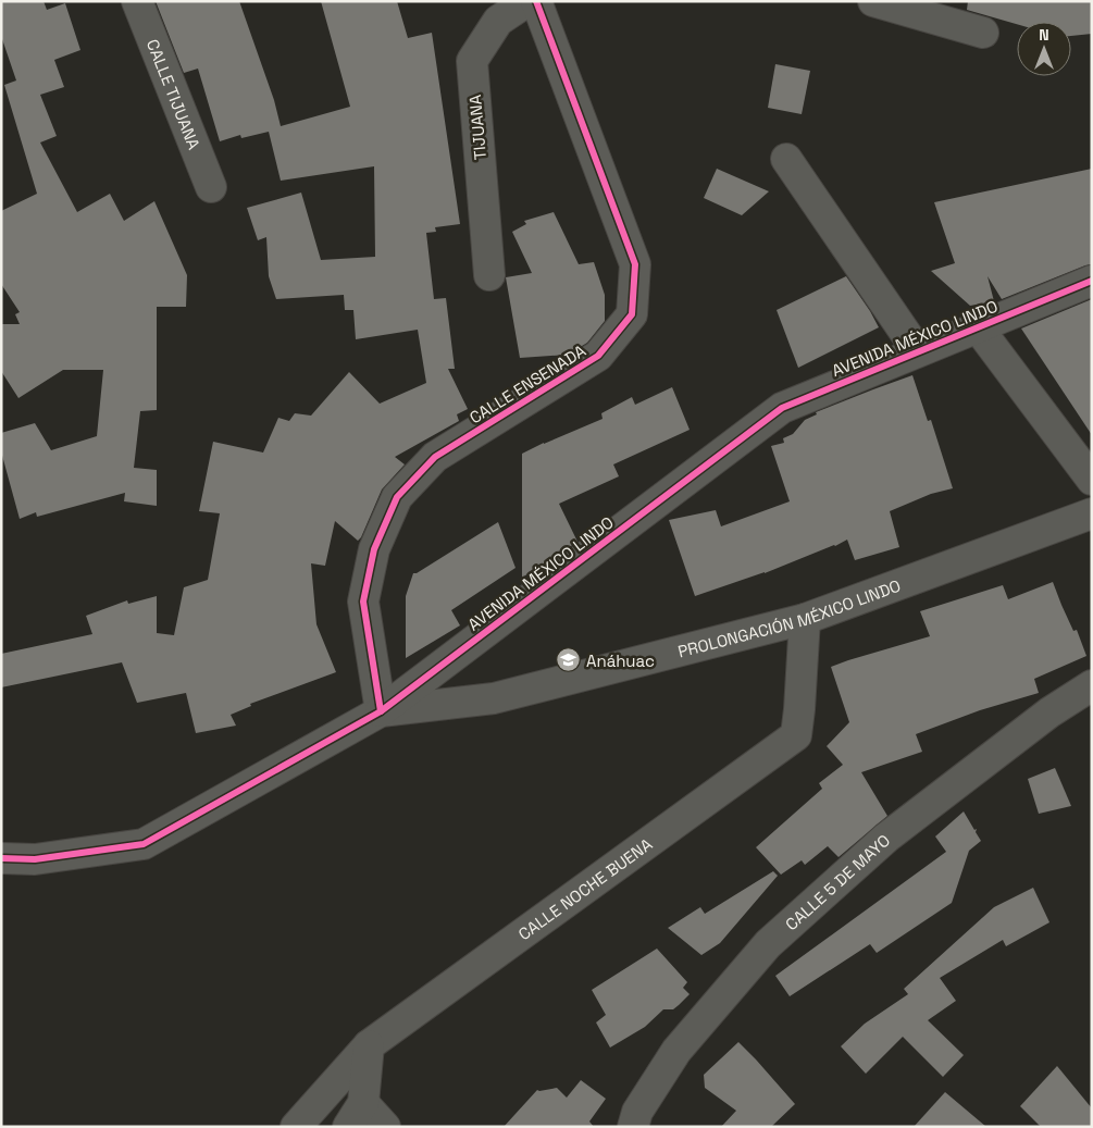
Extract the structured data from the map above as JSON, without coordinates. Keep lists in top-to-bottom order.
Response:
{
  "streets": {
    "street": [
      "CALLE TIJUANA",
      "TIJUANA",
      "AVENIDA MÉXICO LINDO",
      "CALLE ENSENADA",
      "PROLONGACIÓN MÉXICO LINDO",
      "CALLE 5 DE MAYO",
      "CALLE NOCHE BUENA"
    ]
  },
  "crossings": [
    ["AVENIDA MÉXICO LINDO", "CALLE ENSENADA"],
    ["AVENIDA MÉXICO LINDO", "PROLONGACIÓN MÉXICO LINDO"],
    ["CALLE ENSENADA", "PROLONGACIÓN MÉXICO LINDO"],
    ["PROLONGACIÓN MÉXICO LINDO", "CALLE NOCHE BUENA"]
  ],
  "places": {
    "school or university": ["Anáhuac"]
  },
  "north": "top"
}
